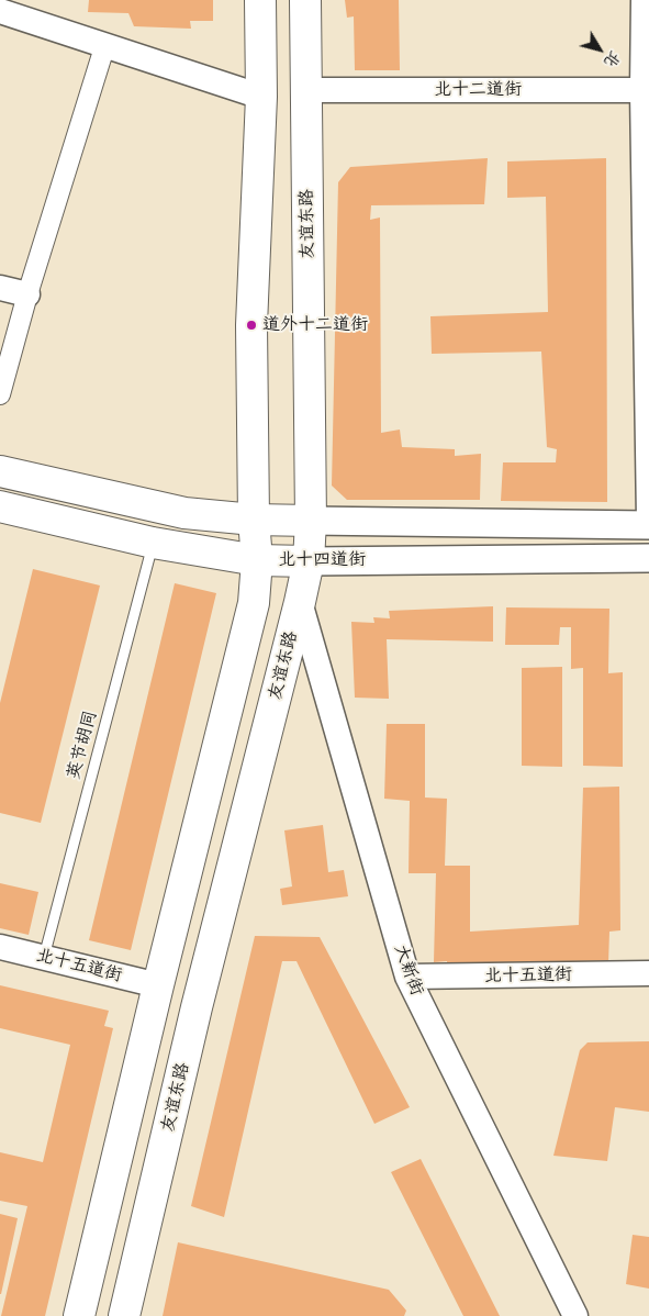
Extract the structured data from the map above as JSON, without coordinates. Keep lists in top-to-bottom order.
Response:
{
  "streets": {
    "main road": ["友谊东路", "北十四道街"],
    "street": ["北十二道街", "北十五道街", "大新街"],
    "lane": ["英节胡同"]
  },
  "crossings": [
    ["北十二道街", "友谊东路"],
    ["友谊东路", "北十四道街"],
    ["友谊东路", "大新街"],
    ["北十四道街", "英节胡同"],
    ["英节胡同", "北十五道街"],
    ["北十五道街", "大新街"]
  ],
  "places": ["道外十二道街"],
  "north": "bottom right"
}
